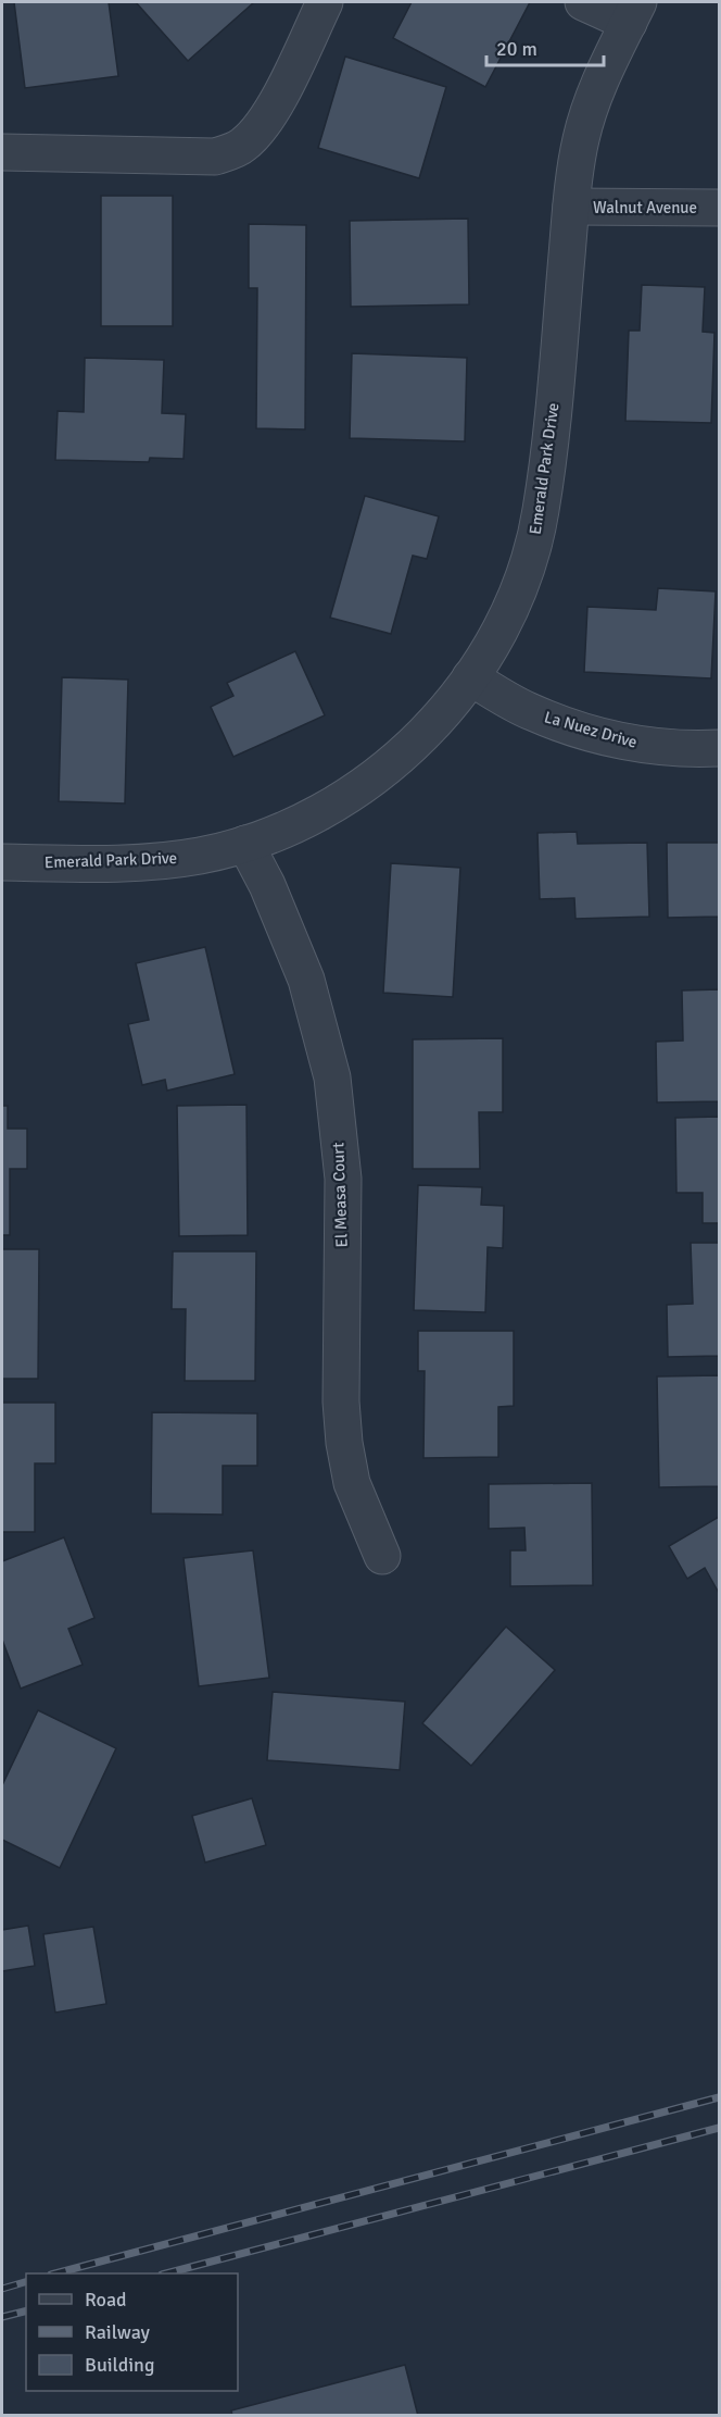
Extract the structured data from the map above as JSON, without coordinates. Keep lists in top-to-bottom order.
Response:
{
  "streets": {
    "street": [
      "Walnut Avenue",
      "Emerald Park Drive",
      "La Nuez Drive",
      "El Measa Court"
    ]
  },
  "crossings": [
    ["Walnut Avenue", "Emerald Park Drive"],
    ["Emerald Park Drive", "La Nuez Drive"],
    ["Emerald Park Drive", "El Measa Court"]
  ],
  "legend": ["Road", "Railway", "Building"],
  "scale_bar": "20 m"
}
